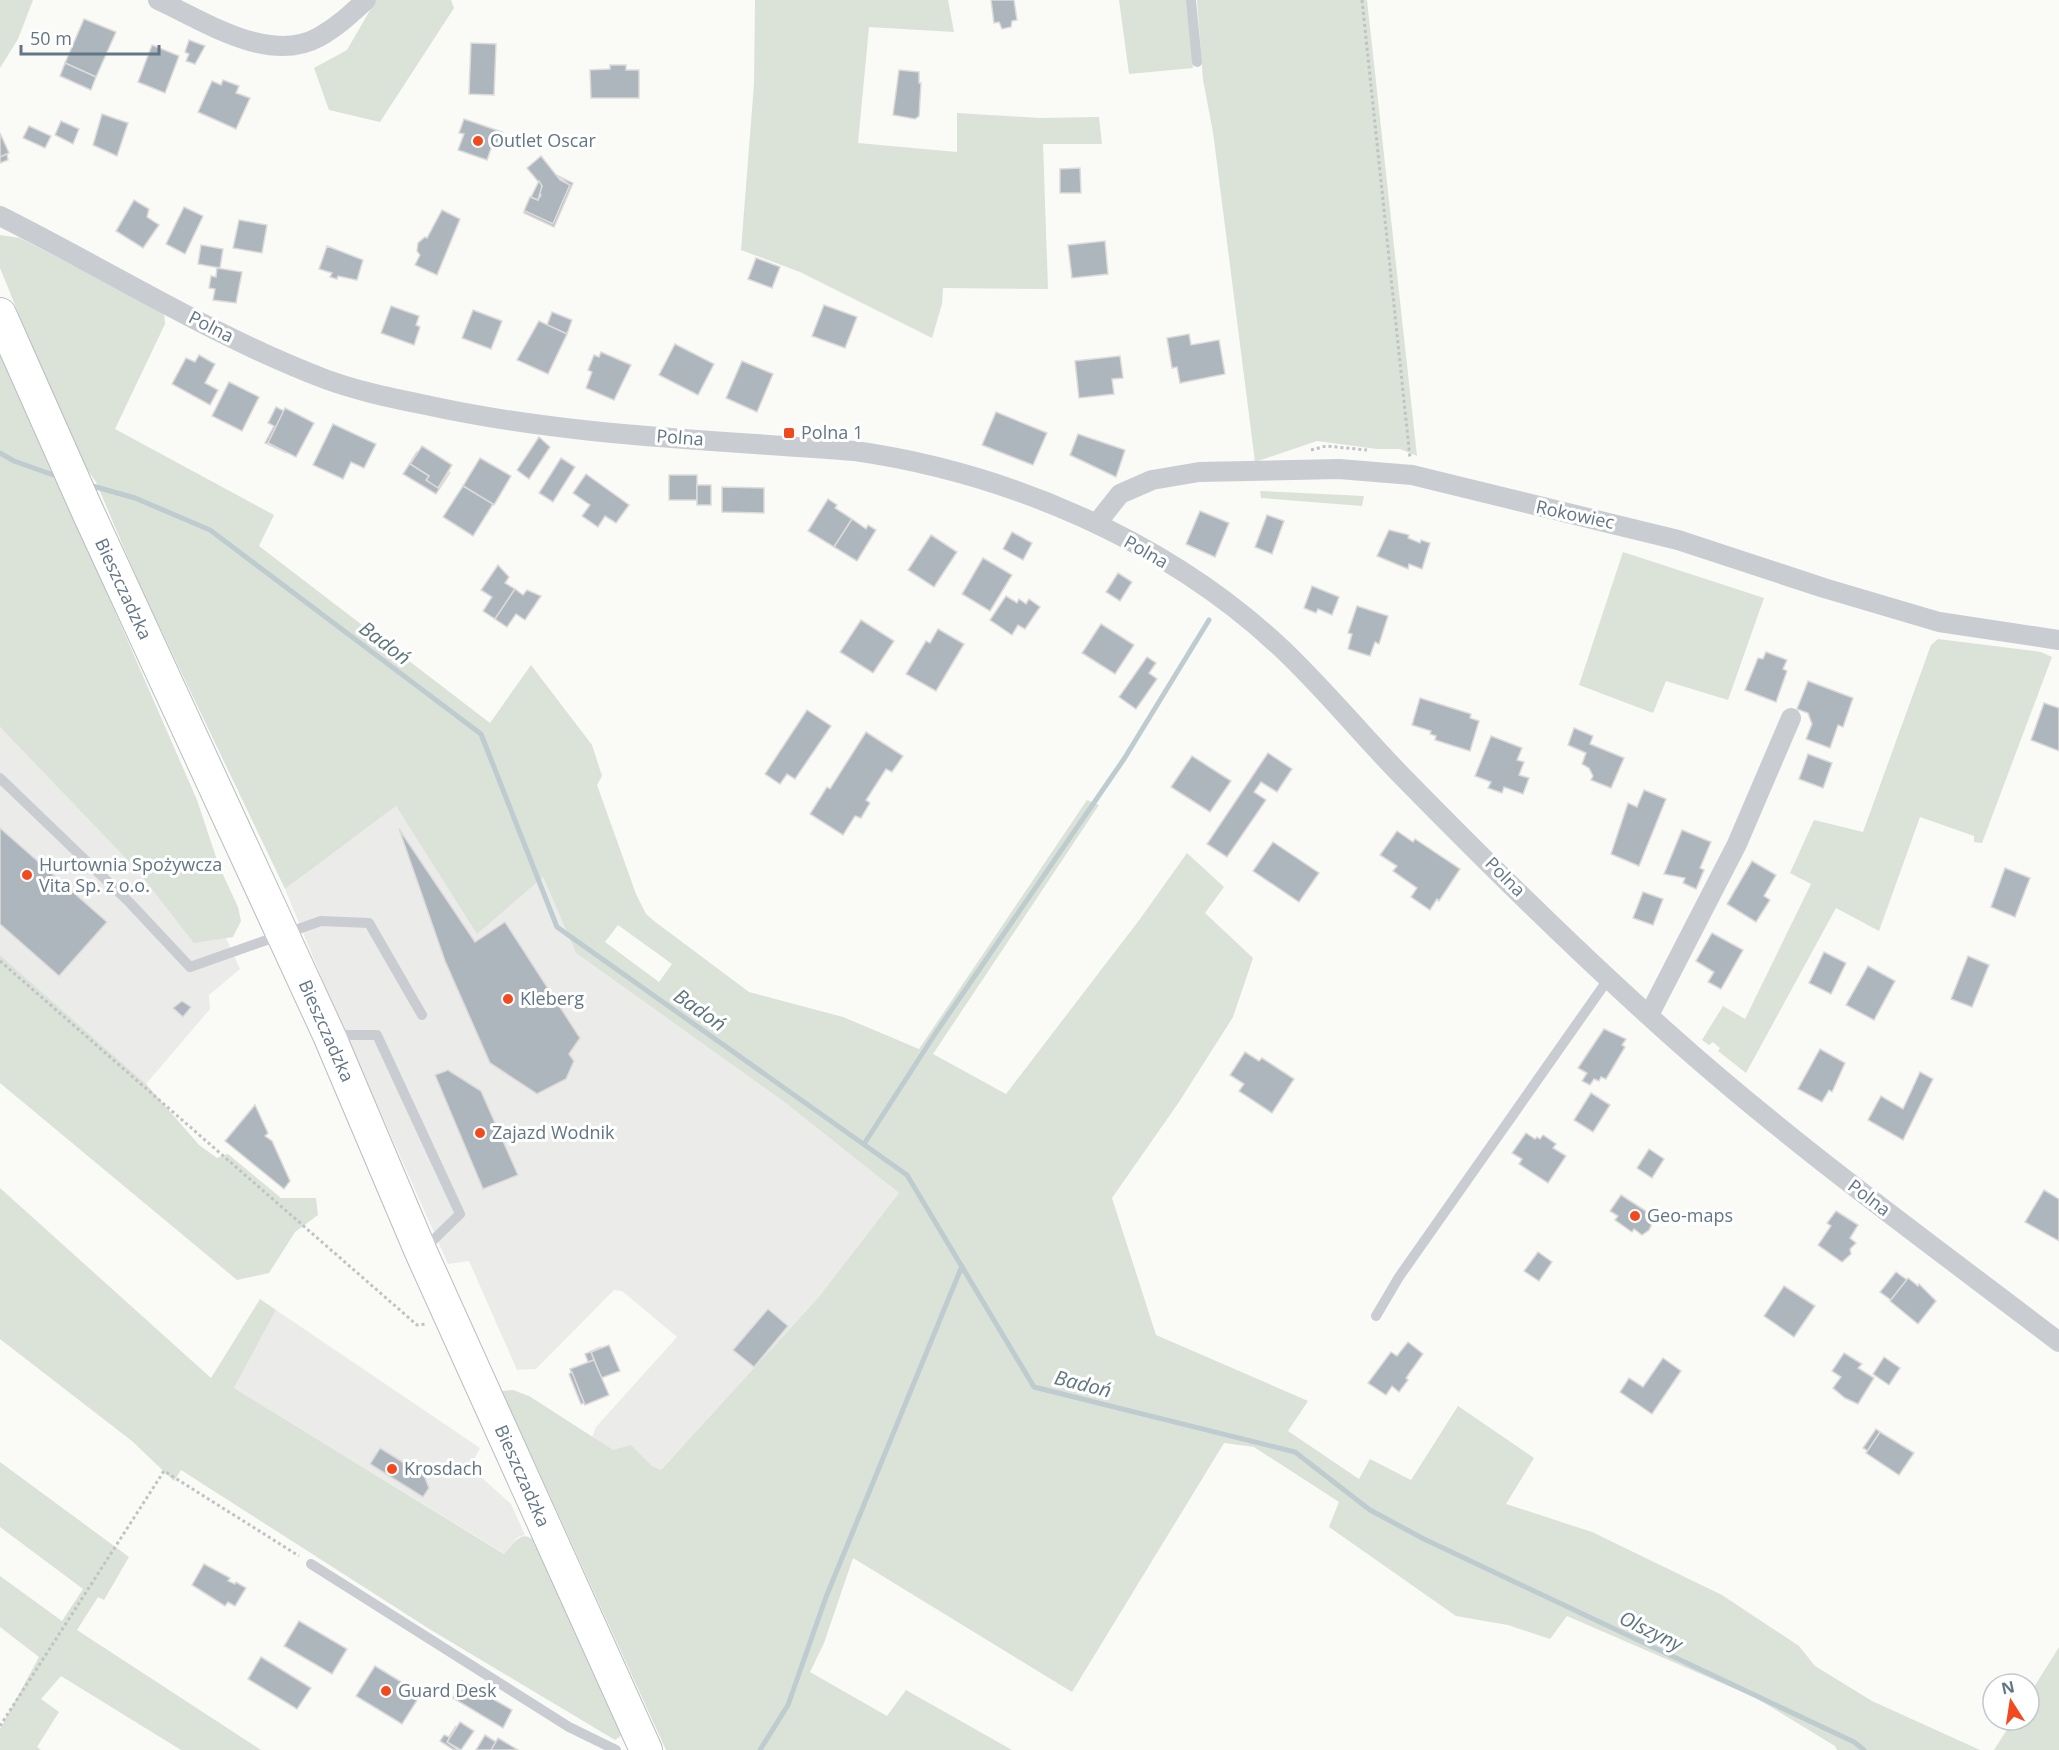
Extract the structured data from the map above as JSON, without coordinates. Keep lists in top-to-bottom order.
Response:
{
  "streets": {
    "main road": ["Bieszczadzka"],
    "street": ["Polna", "Rokowiec"]
  },
  "crossings": [
    ["Polna", "Rokowiec"]
  ],
  "water": ["Badoń", "Olszyny"],
  "places": {
    "other": [
      "Outlet Oscar",
      "Hurtownia Spożywcza Vita Sp. z o.o.",
      "Kleberg",
      "Zajazd Wodnik",
      "Geo-maps",
      "Krosdach",
      "Guard Desk"
    ],
    "transit": ["Polna 1"]
  },
  "scale_bar": "50 m",
  "north": "top"
}
